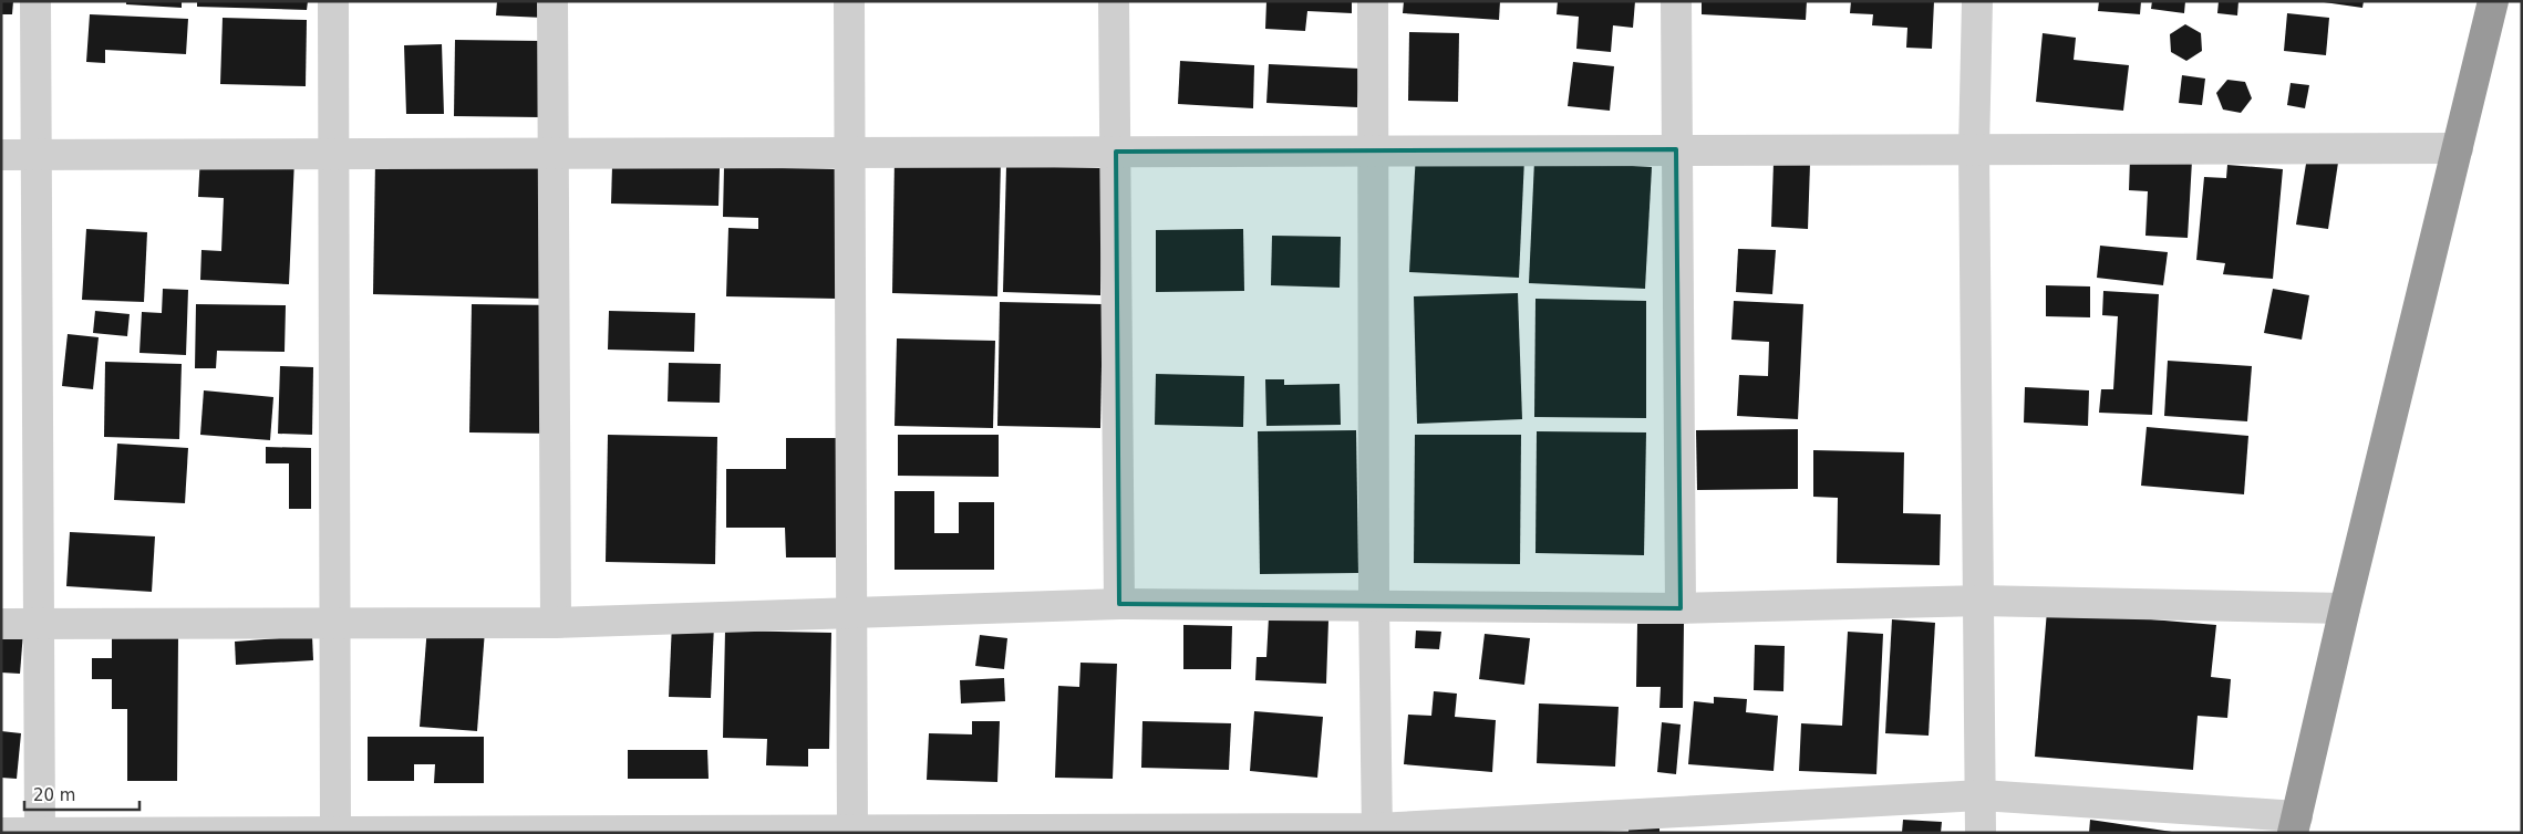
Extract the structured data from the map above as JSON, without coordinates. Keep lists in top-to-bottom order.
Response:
{
  "scale_bar": "20 m"
}
